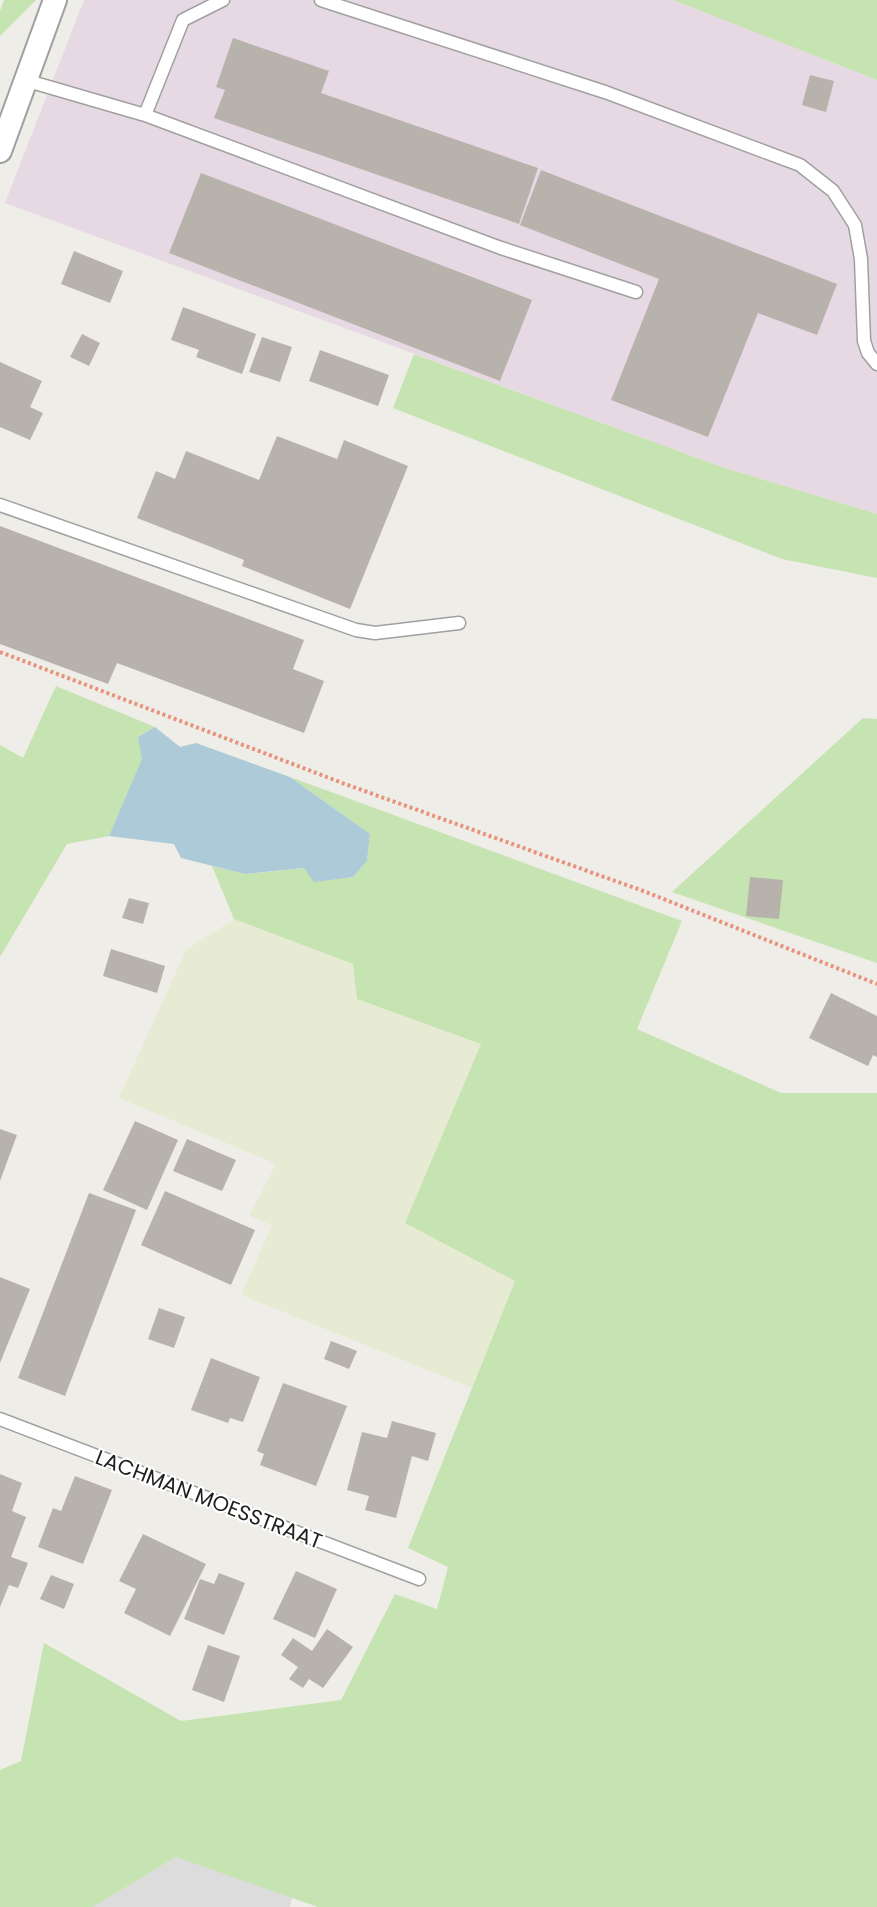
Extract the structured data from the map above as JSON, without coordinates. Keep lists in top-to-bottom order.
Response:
{
  "streets": {
    "lane": ["LACHMAN MOESSTRAAT"]
  }
}
